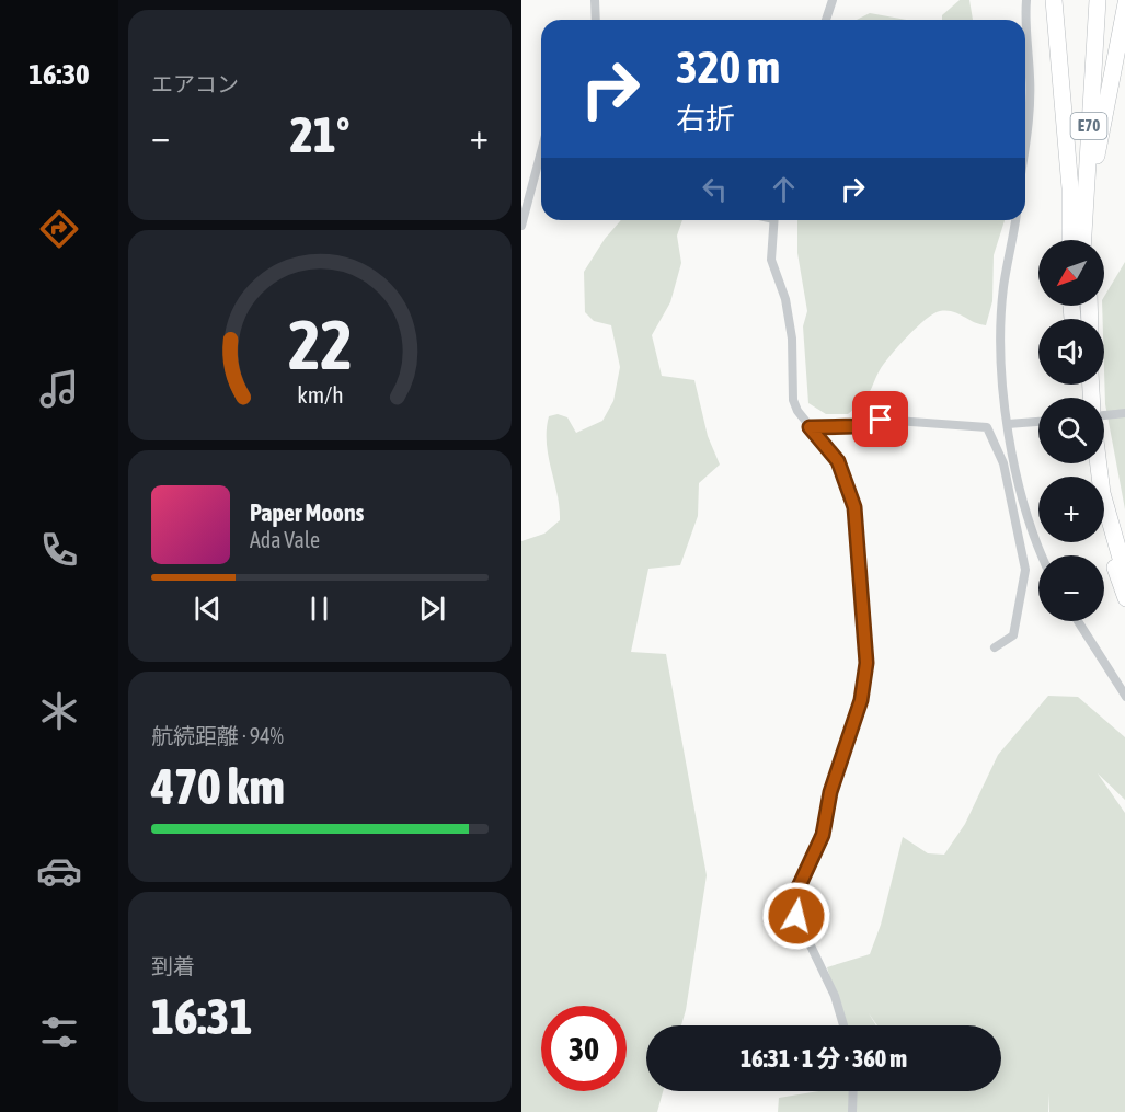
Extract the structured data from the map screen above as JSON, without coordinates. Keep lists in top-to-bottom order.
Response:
{
  "streets": {
    "highway": ["E70"]
  },
  "north": "bottom left",
  "page": {
    "tabs": "16:30",
    "tile": [
      "エアコン",
      ["航続距離 · 94%", "470 km"],
      ["到着", "16:31"]
    ],
    "turn": ["320 m", "右折"],
    "heat": ["−", "21°", "+"],
    "map_buttons": ["+", "−"],
    "song": ["Paper Moons", "Ada Vale"],
    "limit": "30",
    "trip": "16:31 · 1 分 · 360 m",
    "gauge": ["22", "km/h"]
  }
}
